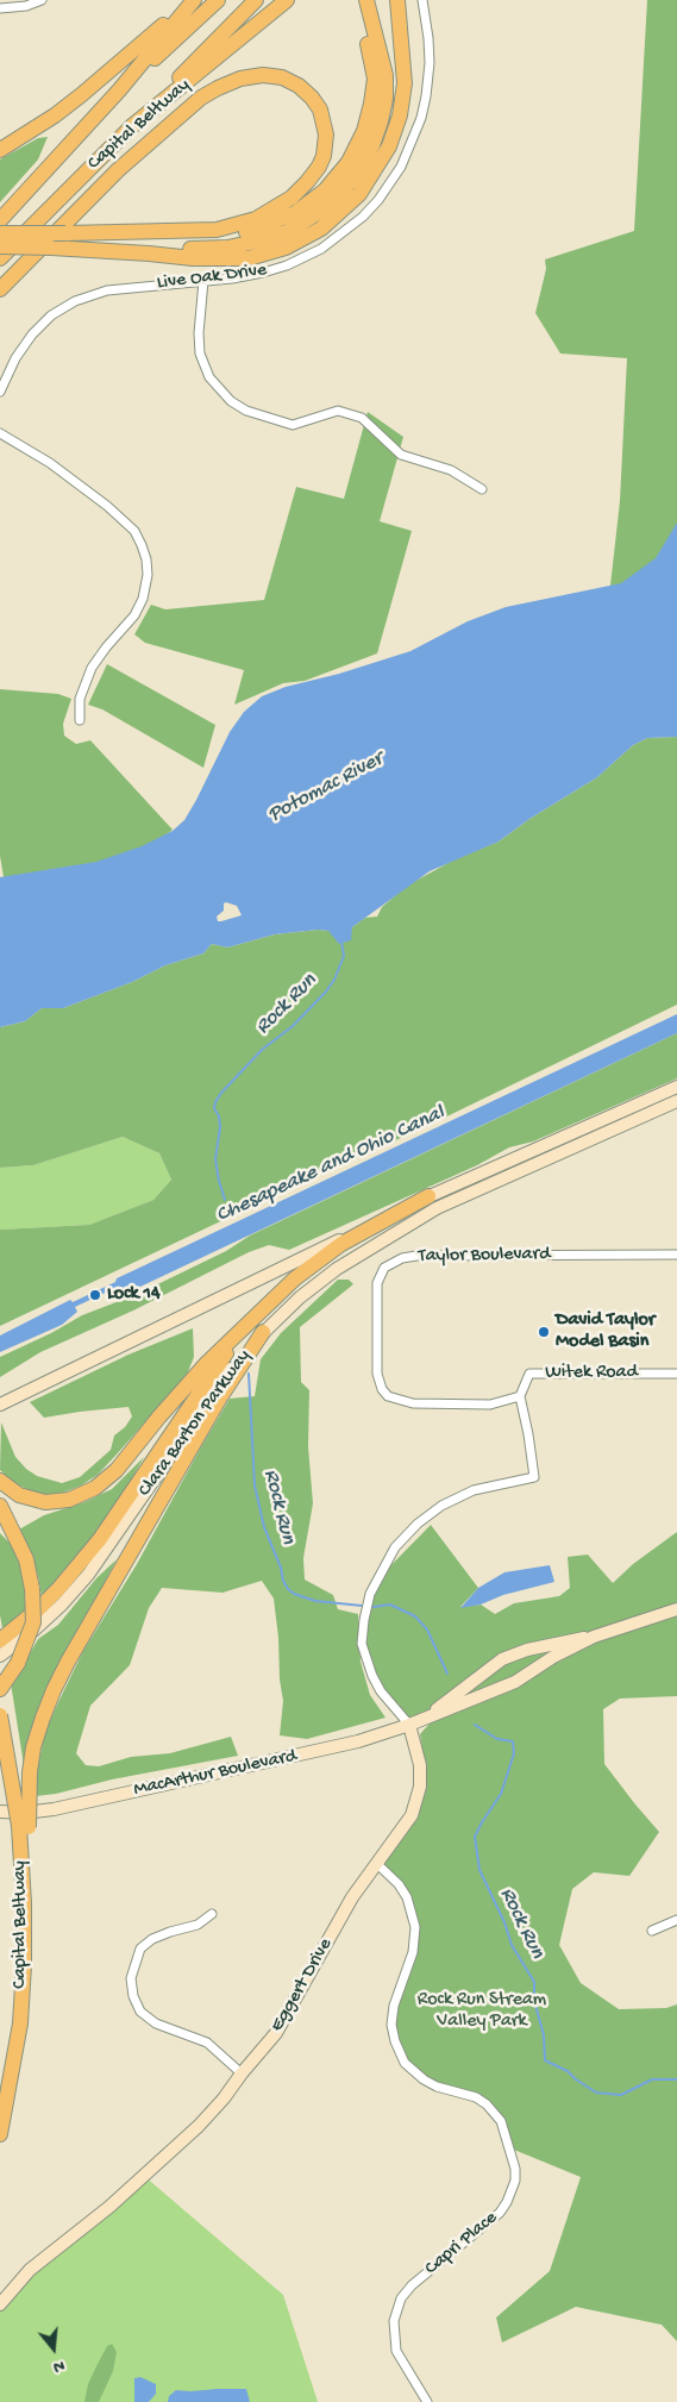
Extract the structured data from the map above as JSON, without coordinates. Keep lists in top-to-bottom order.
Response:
{
  "streets": {
    "highway": ["Capital Beltway"],
    "main road": ["Clara Barton Parkway", "MacArthur Boulevard", "Eggert Drive"],
    "street": [
      "Live Oak Drive",
      "Taylor Boulevard",
      "Witek Road",
      "Capri Place"
    ]
  },
  "crossings": [
    ["Taylor Boulevard", "Witek Road"],
    ["Taylor Boulevard", "Eggert Drive"],
    ["Witek Road", "Eggert Drive"],
    ["MacArthur Boulevard", "Eggert Drive"],
    ["Eggert Drive", "Capri Place"]
  ],
  "water": ["Potomac River", "Rock Run", "Chesapeake and Ohio Canal"],
  "parks": ["Rock Run Stream Valley Park"],
  "places": ["Lock 14", "David Taylor Model Basin"],
  "north": "bottom"
}
